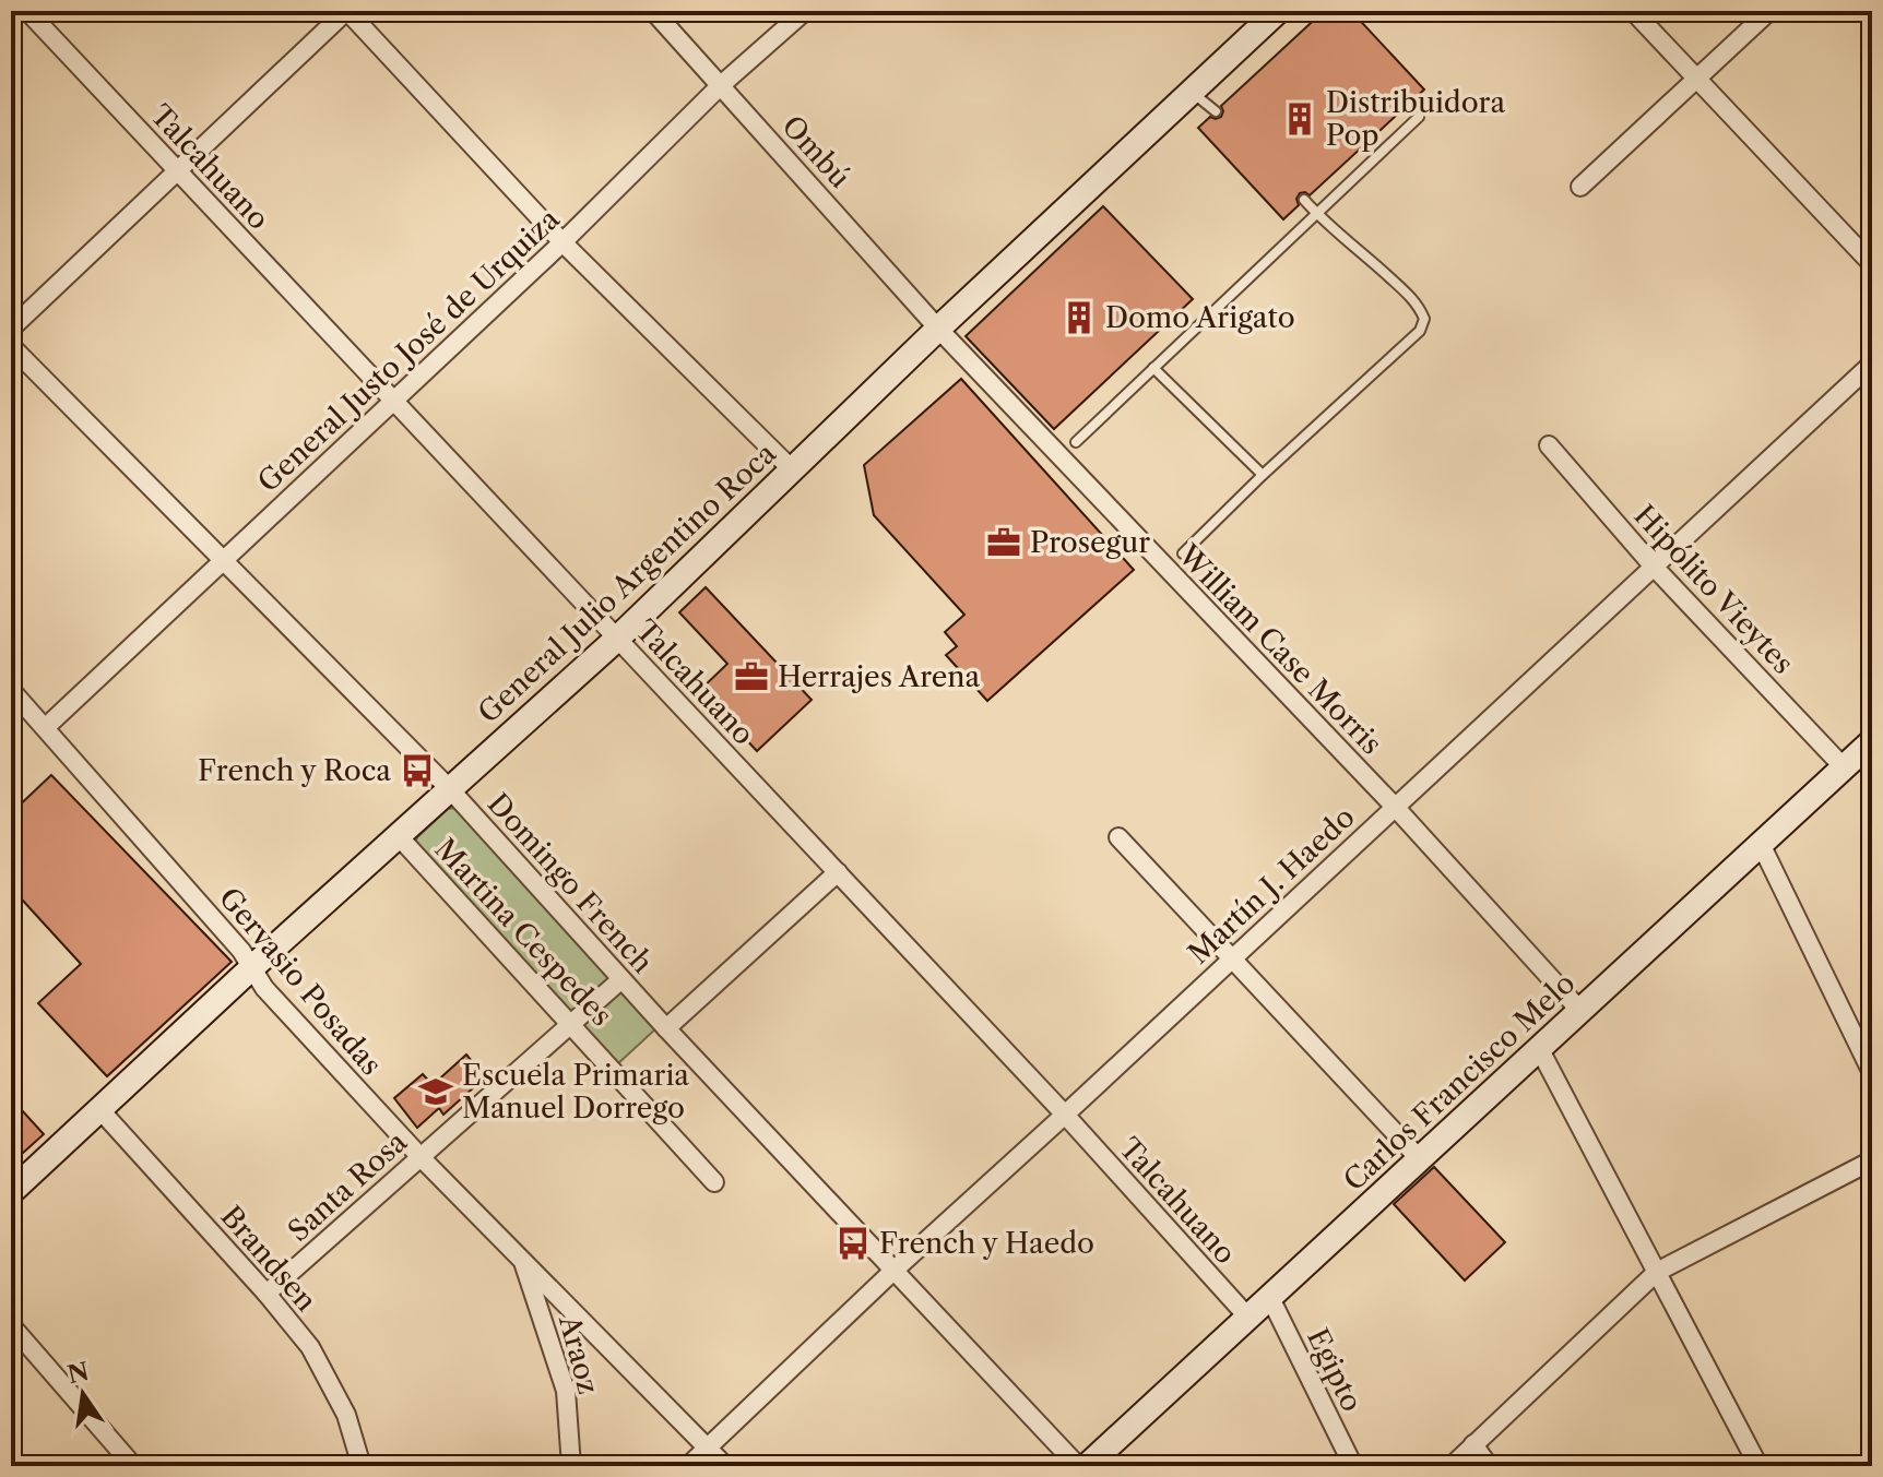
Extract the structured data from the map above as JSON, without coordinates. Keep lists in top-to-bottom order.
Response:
{
  "streets": {
    "street": [
      "Ombú",
      "Talcahuano",
      "General Justo José de Urquiza",
      "General Julio Argentino Roca",
      "Hipólito Vieytes",
      "William Case Morris",
      "Domingo French",
      "Martín J. Haedo",
      "Martina Cespedes",
      "Gervasio Posadas",
      "Carlos Francisco Melo",
      "Santa Rosa",
      "Brandsen",
      "Araoz",
      "Egipto"
    ]
  },
  "crossings": [
    ["Ombú", "General Justo José de Urquiza"],
    ["Ombú", "General Julio Argentino Roca"],
    ["Ombú", "William Case Morris"],
    ["Talcahuano", "General Justo José de Urquiza"],
    ["Talcahuano", "General Julio Argentino Roca"],
    ["Talcahuano", "Martín J. Haedo"],
    ["Talcahuano", "Carlos Francisco Melo"],
    ["General Justo José de Urquiza", "Domingo French"],
    ["General Justo José de Urquiza", "Gervasio Posadas"],
    ["General Julio Argentino Roca", "William Case Morris"],
    ["General Julio Argentino Roca", "Domingo French"],
    ["General Julio Argentino Roca", "Martina Cespedes"],
    ["General Julio Argentino Roca", "Gervasio Posadas"],
    ["General Julio Argentino Roca", "Brandsen"],
    ["Hipólito Vieytes", "Martín J. Haedo"],
    ["Hipólito Vieytes", "Carlos Francisco Melo"],
    ["William Case Morris", "Martín J. Haedo"],
    ["William Case Morris", "Carlos Francisco Melo"],
    ["Domingo French", "Martín J. Haedo"],
    ["Domingo French", "Santa Rosa"],
    ["Martín J. Haedo", "Gervasio Posadas"],
    ["Martina Cespedes", "Santa Rosa"],
    ["Gervasio Posadas", "Santa Rosa"],
    ["Gervasio Posadas", "Araoz"],
    ["Carlos Francisco Melo", "Egipto"],
    ["Santa Rosa", "Brandsen"]
  ],
  "places": {
    "building": ["Distribuidora Pop", "Domo Arigato"],
    "office": ["Prosegur", "Herrajes Arena"],
    "bus stop": ["French y Roca", "French y Haedo"],
    "school or university": ["Escuela Primaria Manuel Dorrego"]
  },
  "north": "top"
}
